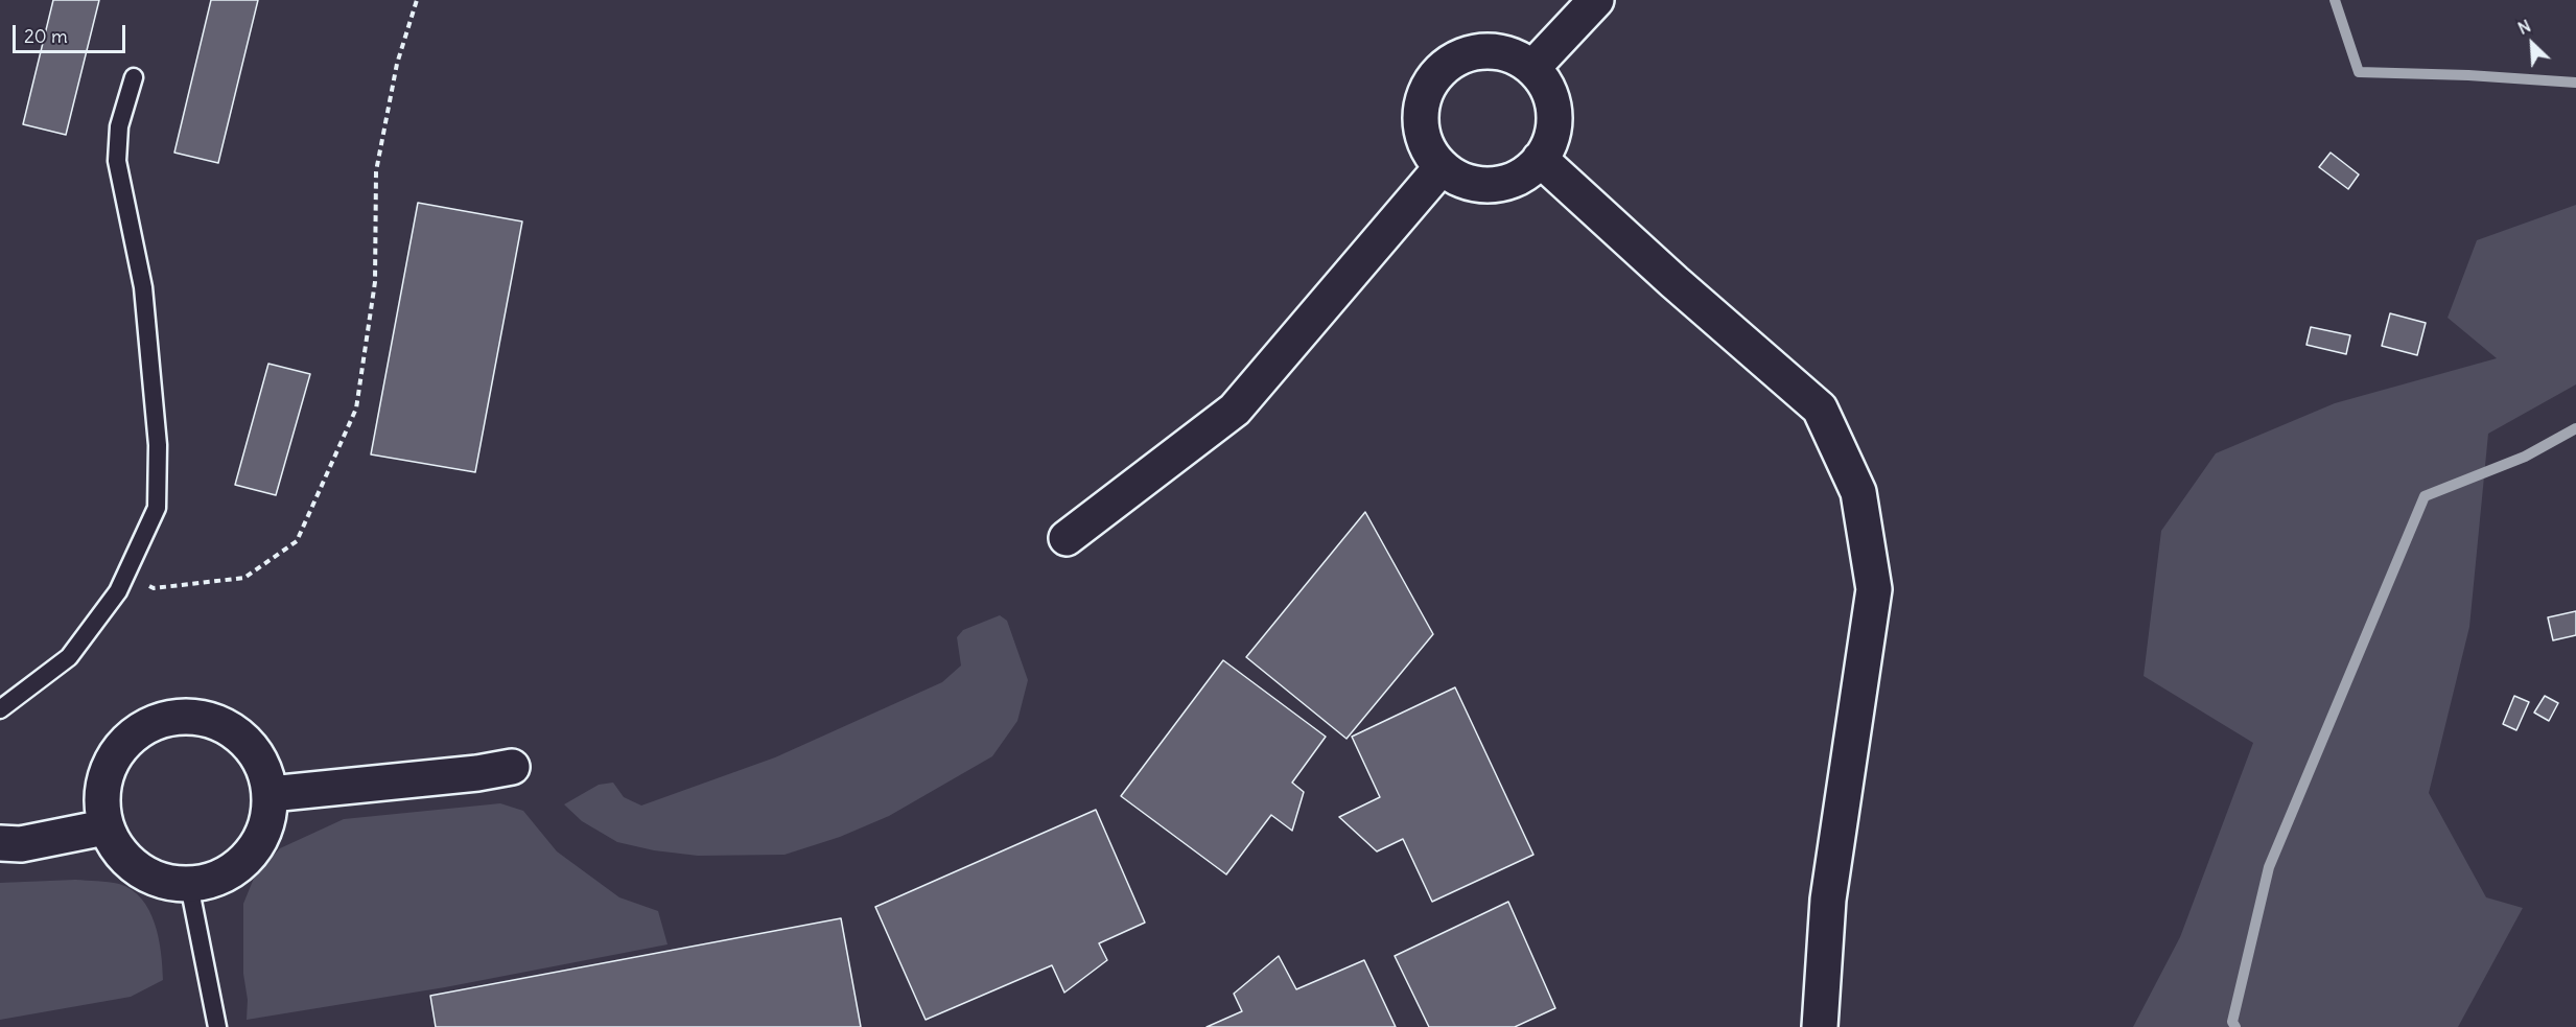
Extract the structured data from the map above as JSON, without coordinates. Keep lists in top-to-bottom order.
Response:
{
  "scale_bar": "20 m",
  "north": "top left"
}
